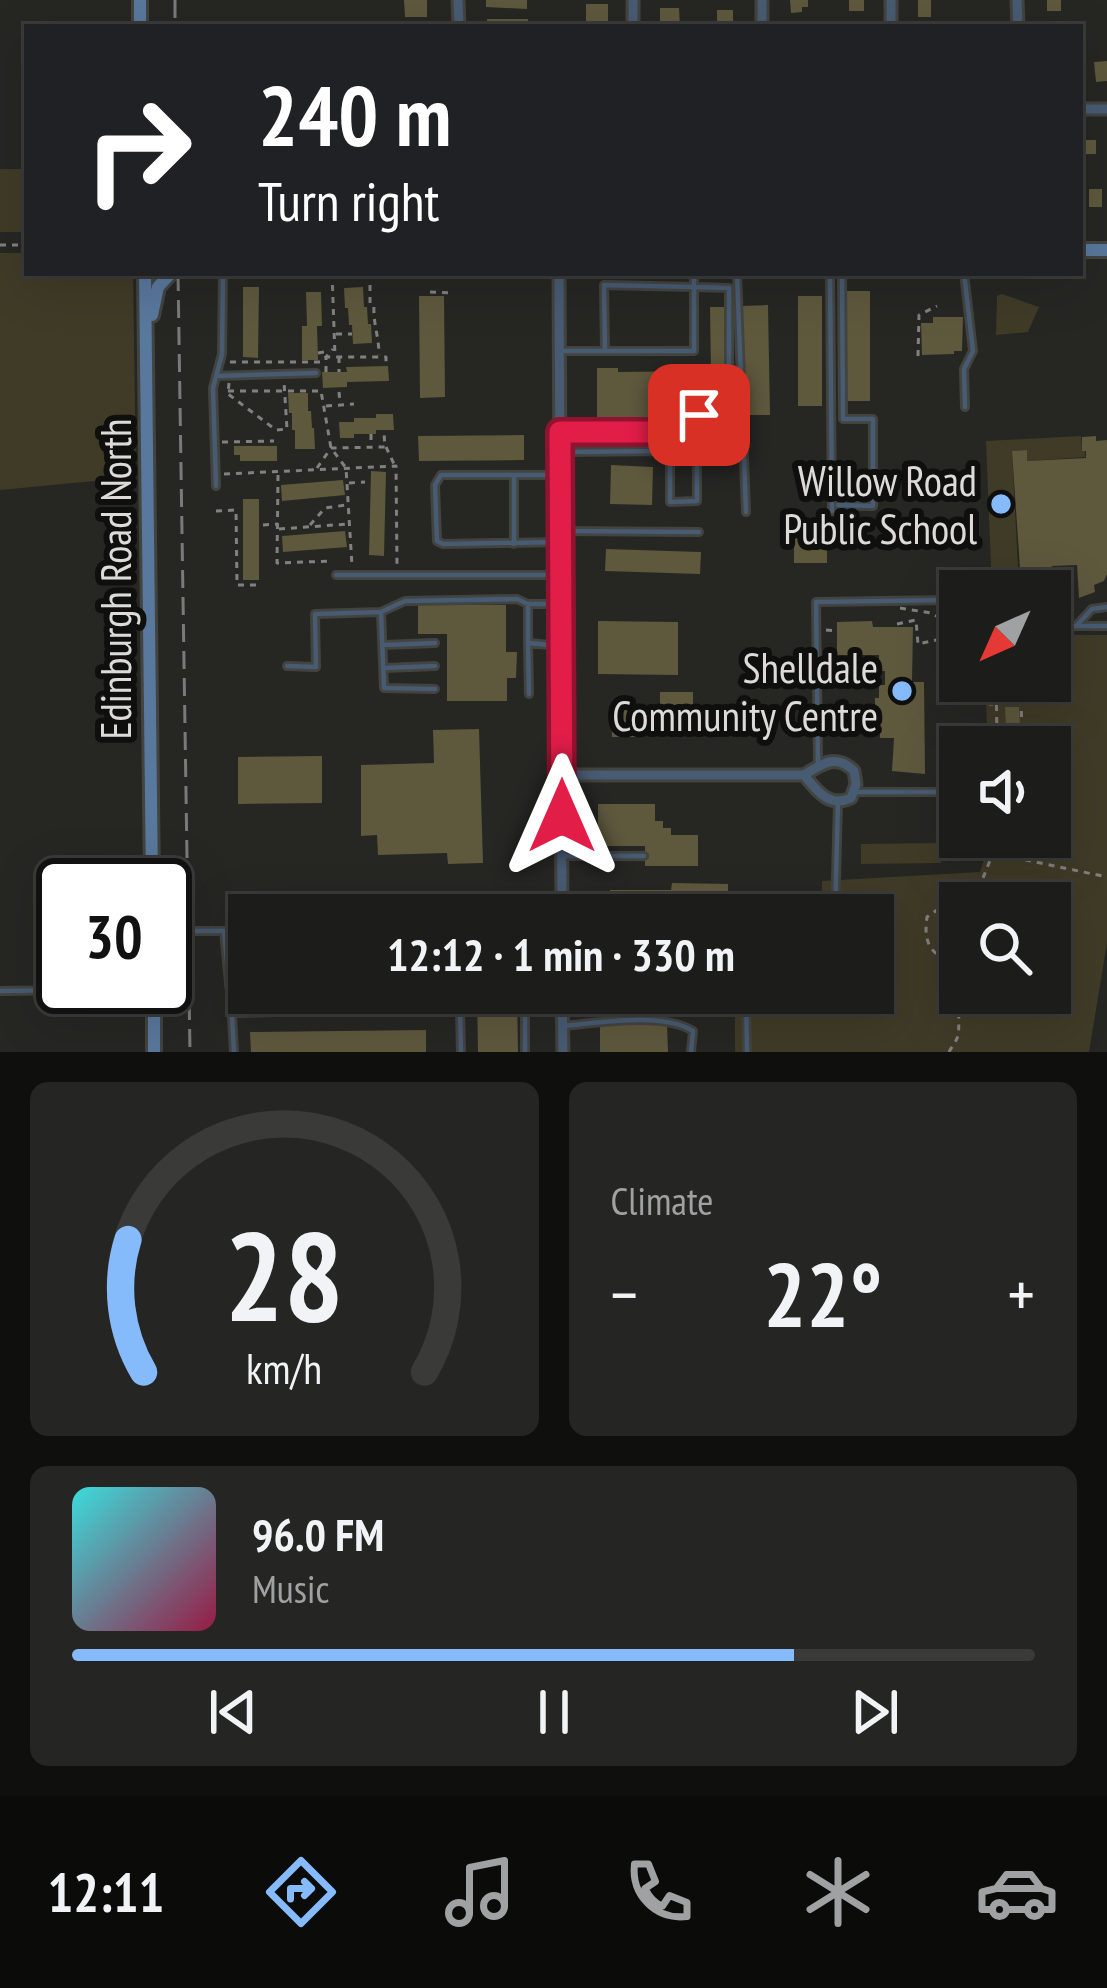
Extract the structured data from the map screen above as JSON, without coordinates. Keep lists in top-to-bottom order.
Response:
{
  "streets": {
    "main road": ["Edinburgh Road North"]
  },
  "places": ["Willow Road Public School", "Shelldale Community Centre"],
  "north": "bottom left",
  "page": {
    "turn": ["240 m", "Turn right"],
    "limit": "30",
    "trip": "12:12 · 1 min · 330 m",
    "tile": "Climate",
    "heat": ["−", "22°", "+"],
    "song": ["96.0 FM", "Music"],
    "tabs": "12:11",
    "gauge": ["28", "km/h"]
  }
}
